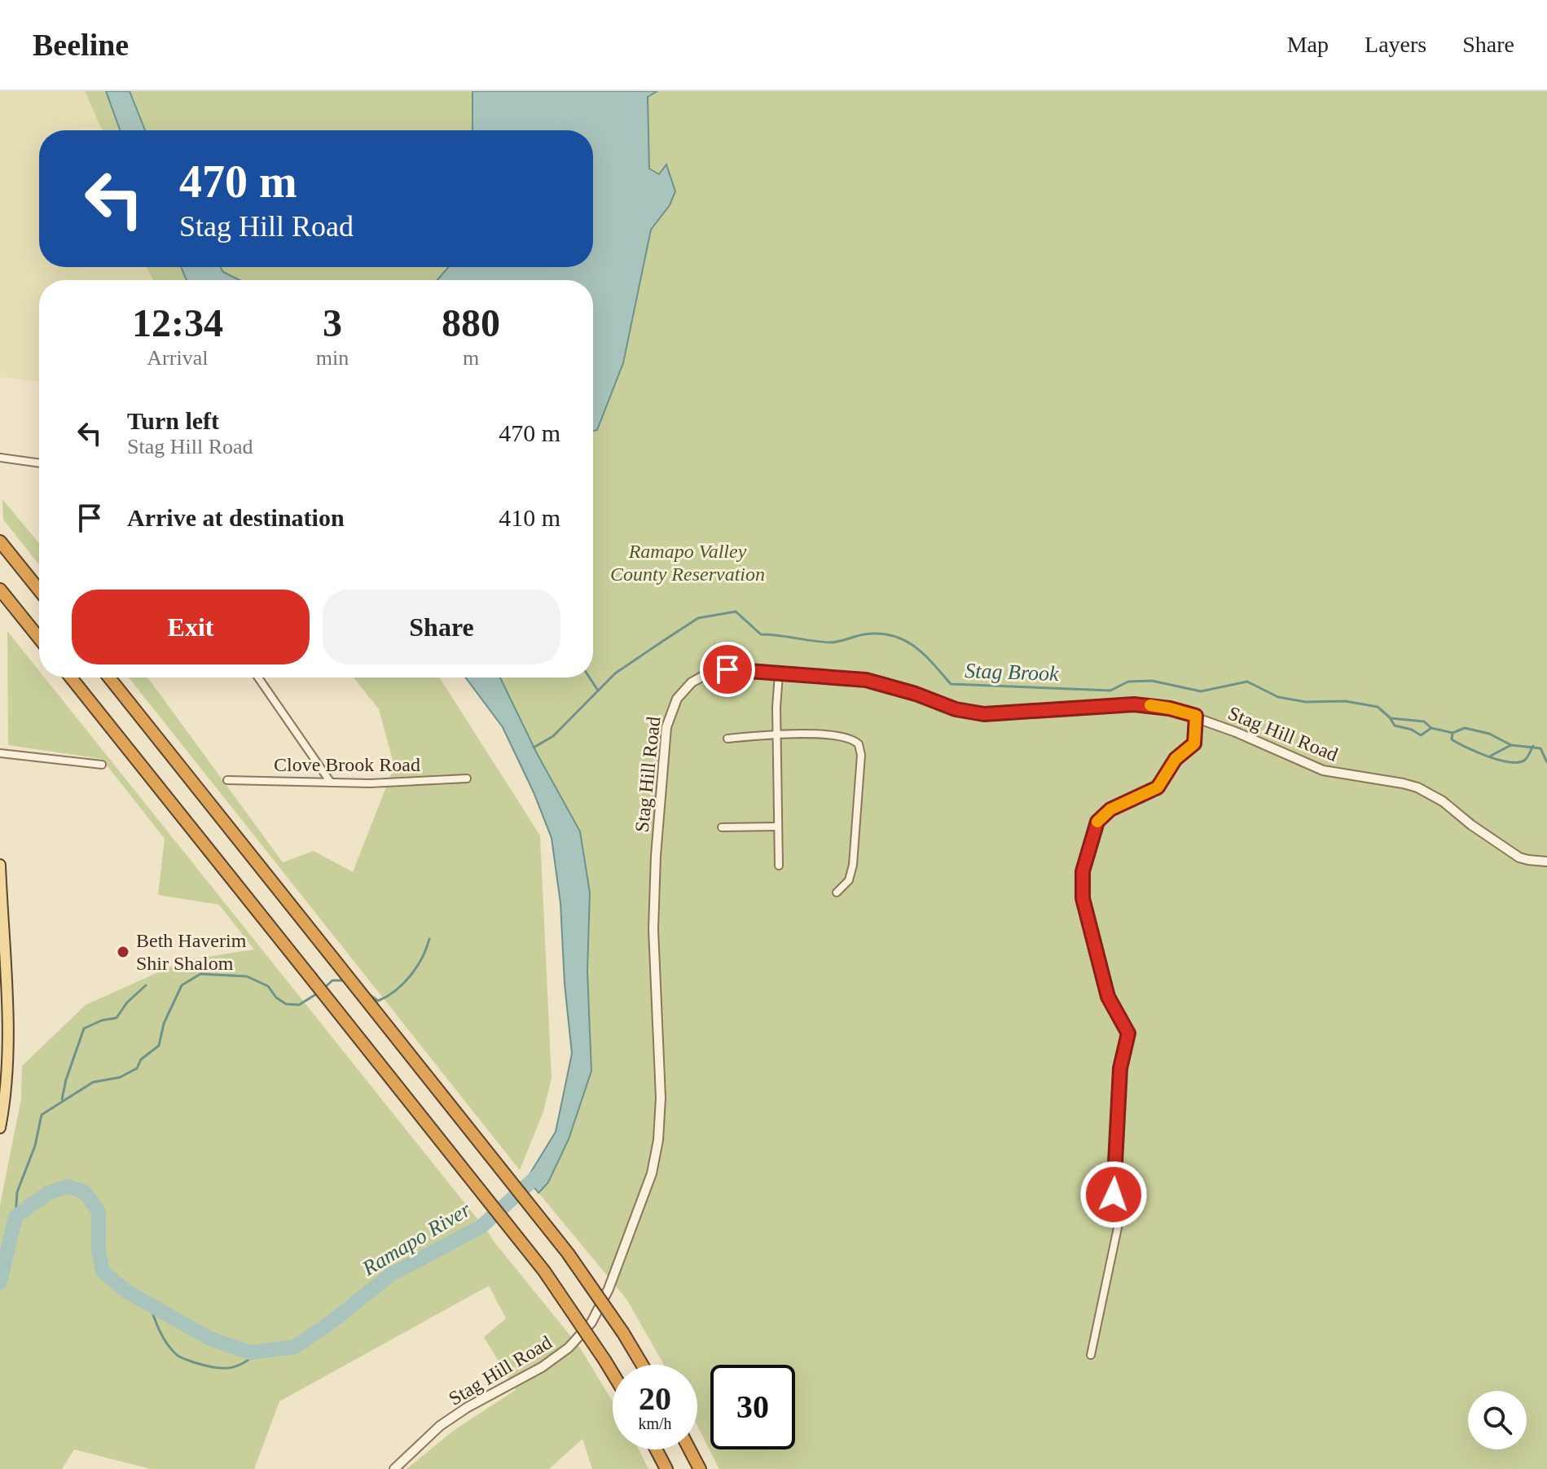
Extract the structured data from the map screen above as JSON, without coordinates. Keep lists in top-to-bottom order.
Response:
{
  "streets": {
    "street": ["Stag Hill Road", "Clove Brook Road"]
  },
  "water": ["Stag Brook", "Ramapo River"],
  "parks": ["Ramapo Valley County Reservation"],
  "places": ["Beth Haverim Shir Shalom"],
  "page": {
    "header": "Beeline",
    "nav": ["Map", "Layers", "Share"],
    "turn": ["470 m", "Stag Hill Road"],
    "eta": [
      "12:34",
      "Arrival",
      "3",
      "min",
      "880",
      "m"
    ],
    "list": [
      {
        "name": "Turn left",
        "note": "Stag Hill Road",
        "value": "470 m"
      },
      {
        "name": "Arrive at destination",
        "value": "410 m"
      }
    ],
    "buttons": ["Exit", "Share"],
    "speed": "20 km/h",
    "limit": "30"
  }
}
